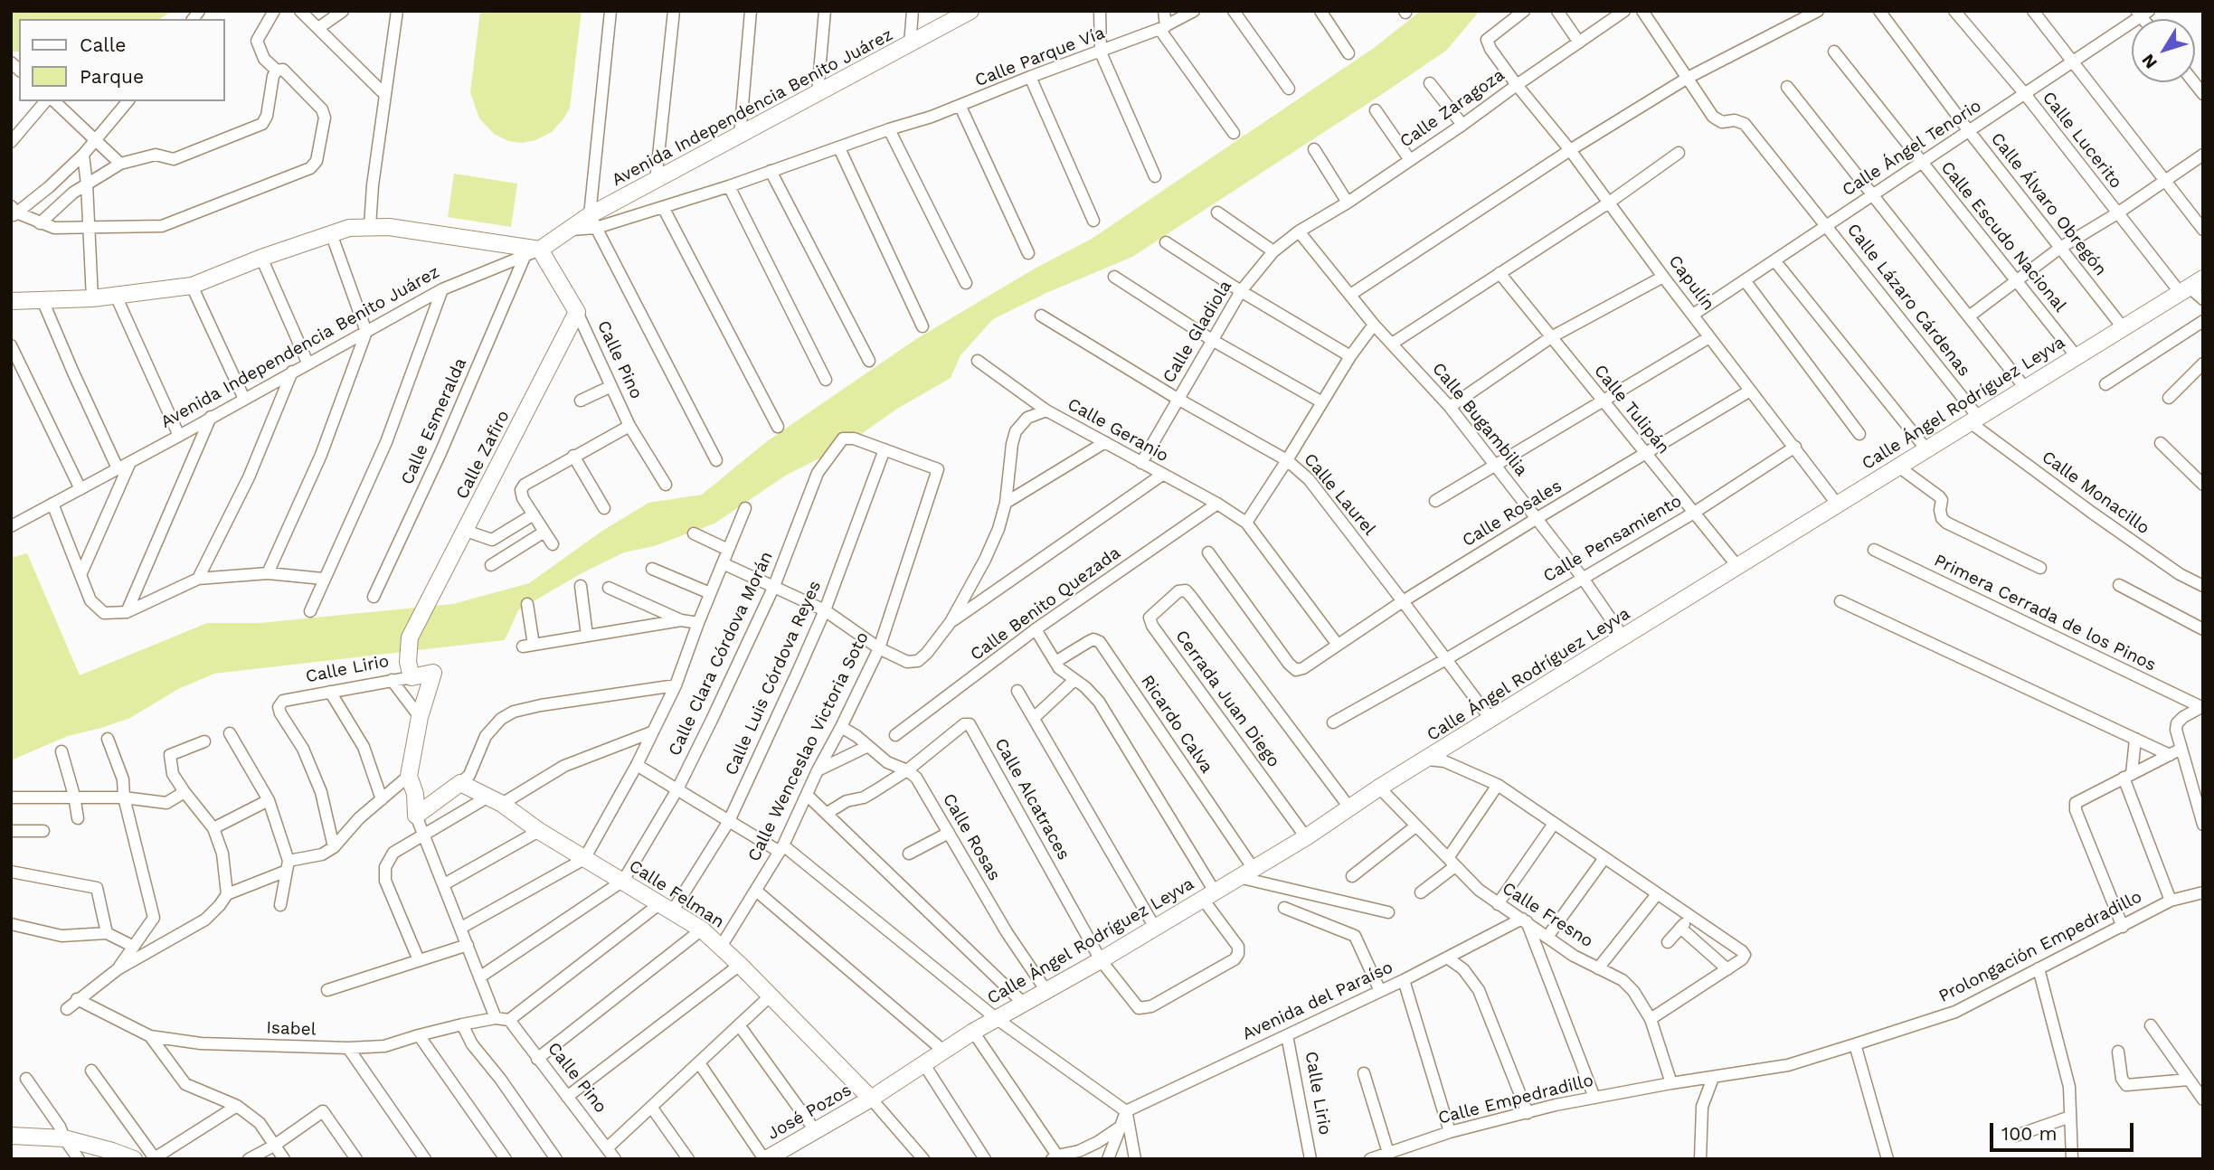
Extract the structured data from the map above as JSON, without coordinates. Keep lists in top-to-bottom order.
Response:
{
  "streets": {
    "street": [
      "Calle Parque Vía",
      "Avenida Independencia Benito Juárez",
      "Calle Zaragoza",
      "Calle Lucerito",
      "Calle Ángel Tenorio",
      "Calle Álvaro Obregón",
      "Calle Escudo Nacional",
      "Capulín",
      "Calle Lázaro Cárdenas",
      "Calle Gladiola",
      "Calle Pino",
      "Calle Ángel Rodríguez Leyva",
      "Calle Tulipán",
      "Calle Bugambilia",
      "Calle Esmeralda",
      "Calle Geranio",
      "Calle Zafiro",
      "Calle Monacillo",
      "Calle Laurel",
      "Calle Rosales",
      "Calle Pensamiento",
      "Calle Benito Quezada",
      "Primera Cerrada de los Pinos",
      "Calle Clara Córdova Morán",
      "Calle Lirio",
      "Calle Luis Córdova Reyes",
      "Cerrada Juan Diego",
      "Ricardo Calva",
      "Calle Wenceslao Victoria Soto",
      "Calle Alcatraces",
      "Calle Rosas",
      "Calle Felman",
      "Calle Fresno",
      "Prolongación Empedradillo",
      "Avenida del Paraíso",
      "Isabel",
      "Calle Empedradillo",
      "José Pozos"
    ]
  },
  "crossings": [
    ["Calle Parque Vía", "Avenida Independencia Benito Juárez"],
    ["Avenida Independencia Benito Juárez", "Calle Pino"],
    ["Avenida Independencia Benito Juárez", "Calle Esmeralda"],
    ["Calle Zaragoza", "Capulín"],
    ["Calle Zaragoza", "Calle Gladiola"],
    ["Calle Zaragoza", "Calle Bugambilia"],
    ["Calle Lucerito", "Calle Ángel Tenorio"],
    ["Calle Lucerito", "Calle Ángel Rodríguez Leyva"],
    ["Calle Ángel Tenorio", "Calle Álvaro Obregón"],
    ["Calle Ángel Tenorio", "Calle Escudo Nacional"],
    ["Calle Ángel Tenorio", "Capulín"],
    ["Calle Ángel Tenorio", "Calle Lázaro Cárdenas"],
    ["Calle Álvaro Obregón", "Calle Ángel Rodríguez Leyva"],
    ["Calle Escudo Nacional", "Calle Ángel Rodríguez Leyva"],
    ["Capulín", "Calle Ángel Rodríguez Leyva"],
    ["Capulín", "Calle Rosales"],
    ["Capulín", "Calle Pensamiento"],
    ["Calle Lázaro Cárdenas", "Calle Ángel Rodríguez Leyva"],
    ["Calle Lázaro Cárdenas", "Calle Monacillo"],
    ["Calle Gladiola", "Calle Bugambilia"],
    ["Calle Gladiola", "Calle Geranio"],
    ["Calle Gladiola", "Calle Laurel"],
    ["Calle Pino", "Calle Zafiro"],
    ["Calle Pino", "Isabel"],
    ["Calle Ángel Rodríguez Leyva", "Calle Tulipán"],
    ["Calle Ángel Rodríguez Leyva", "Calle Bugambilia"],
    ["Calle Ángel Rodríguez Leyva", "Calle Monacillo"],
    ["Calle Ángel Rodríguez Leyva", "Calle Laurel"],
    ["Calle Ángel Rodríguez Leyva", "Cerrada Juan Diego"],
    ["Calle Ángel Rodríguez Leyva", "Ricardo Calva"],
    ["Calle Ángel Rodríguez Leyva", "Calle Alcatraces"],
    ["Calle Ángel Rodríguez Leyva", "Calle Rosas"],
    ["Calle Ángel Rodríguez Leyva", "Calle Felman"],
    ["Calle Ángel Rodríguez Leyva", "Calle Fresno"],
    ["Calle Ángel Rodríguez Leyva", "José Pozos"],
    ["Calle Tulipán", "Calle Rosales"],
    ["Calle Tulipán", "Calle Pensamiento"],
    ["Calle Bugambilia", "Calle Rosales"],
    ["Calle Bugambilia", "Calle Pensamiento"],
    ["Calle Geranio", "Calle Rosales"],
    ["Calle Geranio", "Calle Benito Quezada"],
    ["Calle Zafiro", "Calle Lirio"],
    ["Calle Laurel", "Calle Rosales"],
    ["Calle Laurel", "Calle Pensamiento"],
    ["Calle Clara Córdova Morán", "Calle Wenceslao Victoria Soto"],
    ["Calle Clara Córdova Morán", "Calle Felman"],
    ["Calle Lirio", "Avenida del Paraíso"],
    ["Calle Luis Córdova Reyes", "Calle Wenceslao Victoria Soto"],
    ["Calle Luis Córdova Reyes", "Calle Felman"],
    ["Calle Wenceslao Victoria Soto", "Calle Rosas"],
    ["Calle Wenceslao Victoria Soto", "Calle Felman"],
    ["Calle Alcatraces", "Calle Rosas"],
    ["Calle Felman", "José Pozos"],
    ["Calle Fresno", "Prolongación Empedradillo"],
    ["Calle Fresno", "Avenida del Paraíso"],
    ["Calle Fresno", "Calle Empedradillo"],
    ["Prolongación Empedradillo", "Calle Empedradillo"]
  ],
  "legend": ["Calle", "Parque"],
  "scale_bar": "100 m",
  "north": "bottom left"
}
